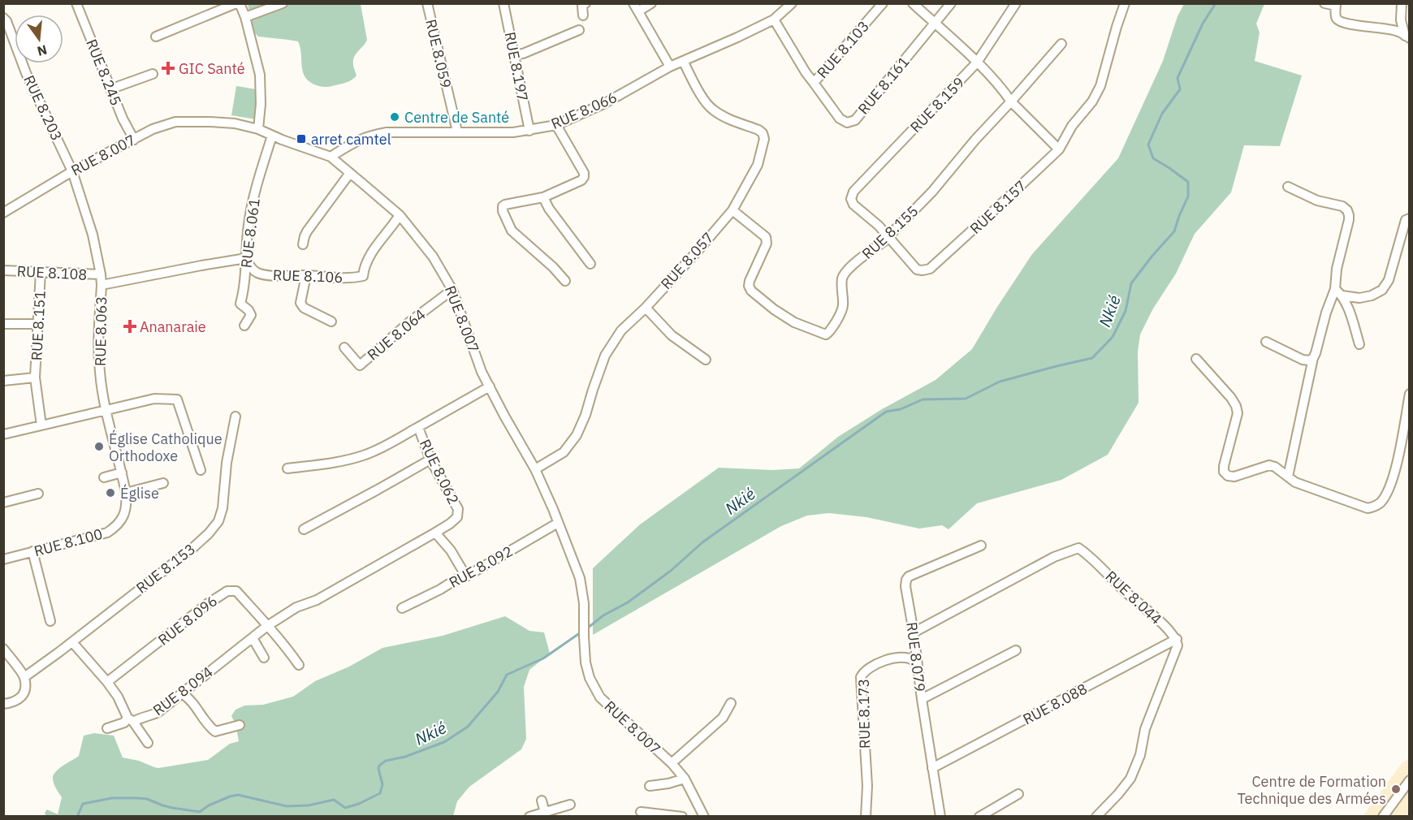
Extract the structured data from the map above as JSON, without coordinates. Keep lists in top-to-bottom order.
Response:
{
  "streets": {
    "street": [
      "RUE 8.103",
      "RUE 8.059",
      "RUE 8.197",
      "RUE 8.245",
      "RUE 8.161",
      "RUE 8.159",
      "RUE 8.203",
      "RUE 8.066",
      "RUE 8.007",
      "RUE 8.157",
      "RUE 8.155",
      "RUE 8.061",
      "RUE 8.057",
      "RUE 8.108",
      "RUE 8.106",
      "RUE 8.151",
      "RUE 8.063",
      "RUE 8.064",
      "RUE 8.062",
      "RUE 8.100",
      "RUE 8.092",
      "RUE 8.153",
      "RUE 8.044",
      "RUE 8.096",
      "RUE 8.079",
      "RUE 8.094",
      "RUE 8.088",
      "RUE 8.173"
    ]
  },
  "crossings": [
    ["RUE 8.103", "RUE 8.161"],
    ["RUE 8.103", "RUE 8.066"],
    ["RUE 8.059", "RUE 8.066"],
    ["RUE 8.197", "RUE 8.066"],
    ["RUE 8.245", "RUE 8.007"],
    ["RUE 8.159", "RUE 8.157"],
    ["RUE 8.159", "RUE 8.155"],
    ["RUE 8.203", "RUE 8.007"],
    ["RUE 8.203", "RUE 8.063"],
    ["RUE 8.066", "RUE 8.007"],
    ["RUE 8.066", "RUE 8.057"],
    ["RUE 8.007", "RUE 8.061"],
    ["RUE 8.007", "RUE 8.057"],
    ["RUE 8.007", "RUE 8.106"],
    ["RUE 8.007", "RUE 8.063"],
    ["RUE 8.007", "RUE 8.064"],
    ["RUE 8.007", "RUE 8.062"],
    ["RUE 8.007", "RUE 8.092"],
    ["RUE 8.157", "RUE 8.155"],
    ["RUE 8.155", "RUE 8.057"],
    ["RUE 8.061", "RUE 8.106"],
    ["RUE 8.108", "RUE 8.151"],
    ["RUE 8.108", "RUE 8.063"],
    ["RUE 8.063", "RUE 8.100"],
    ["RUE 8.062", "RUE 8.096"],
    ["RUE 8.062", "RUE 8.094"],
    ["RUE 8.044", "RUE 8.079"],
    ["RUE 8.044", "RUE 8.088"],
    ["RUE 8.096", "RUE 8.094"],
    ["RUE 8.079", "RUE 8.088"],
    ["RUE 8.079", "RUE 8.173"]
  ],
  "water": ["Nkié"],
  "places": {
    "health": ["GIC Santé", "Ananaraie"],
    "other": [
      "Centre de Santé",
      "Église Catholique Orthodoxe",
      "Église",
      "Centre de Formation Technique des Armées"
    ],
    "transit": ["arret camtel"]
  },
  "north": "bottom"
}
